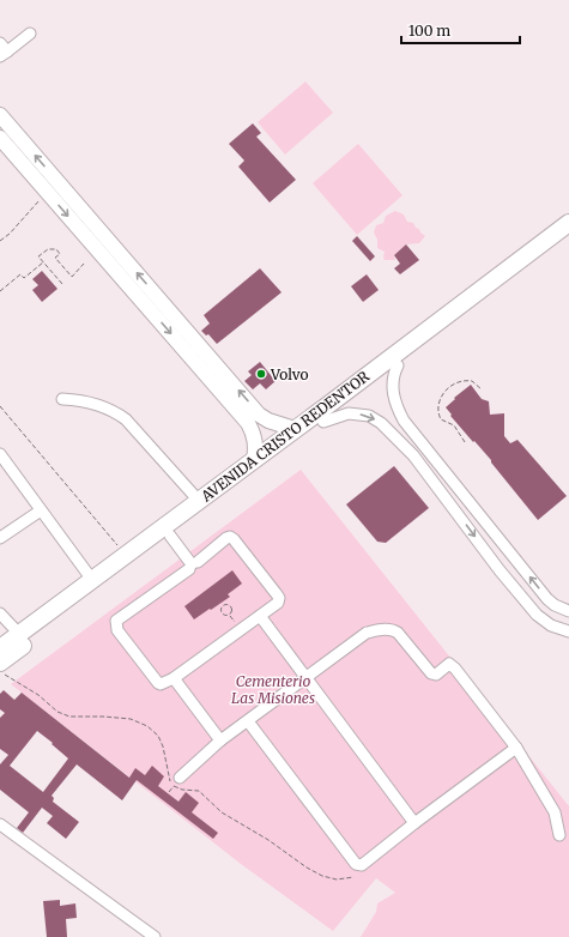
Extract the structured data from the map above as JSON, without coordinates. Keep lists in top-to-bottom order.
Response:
{
  "streets": {
    "highway": ["AVENIDA CRISTO REDENTOR"]
  },
  "parks": ["Cementerio Las Misiones"],
  "places": ["Volvo"],
  "scale_bar": "100 m"
}
